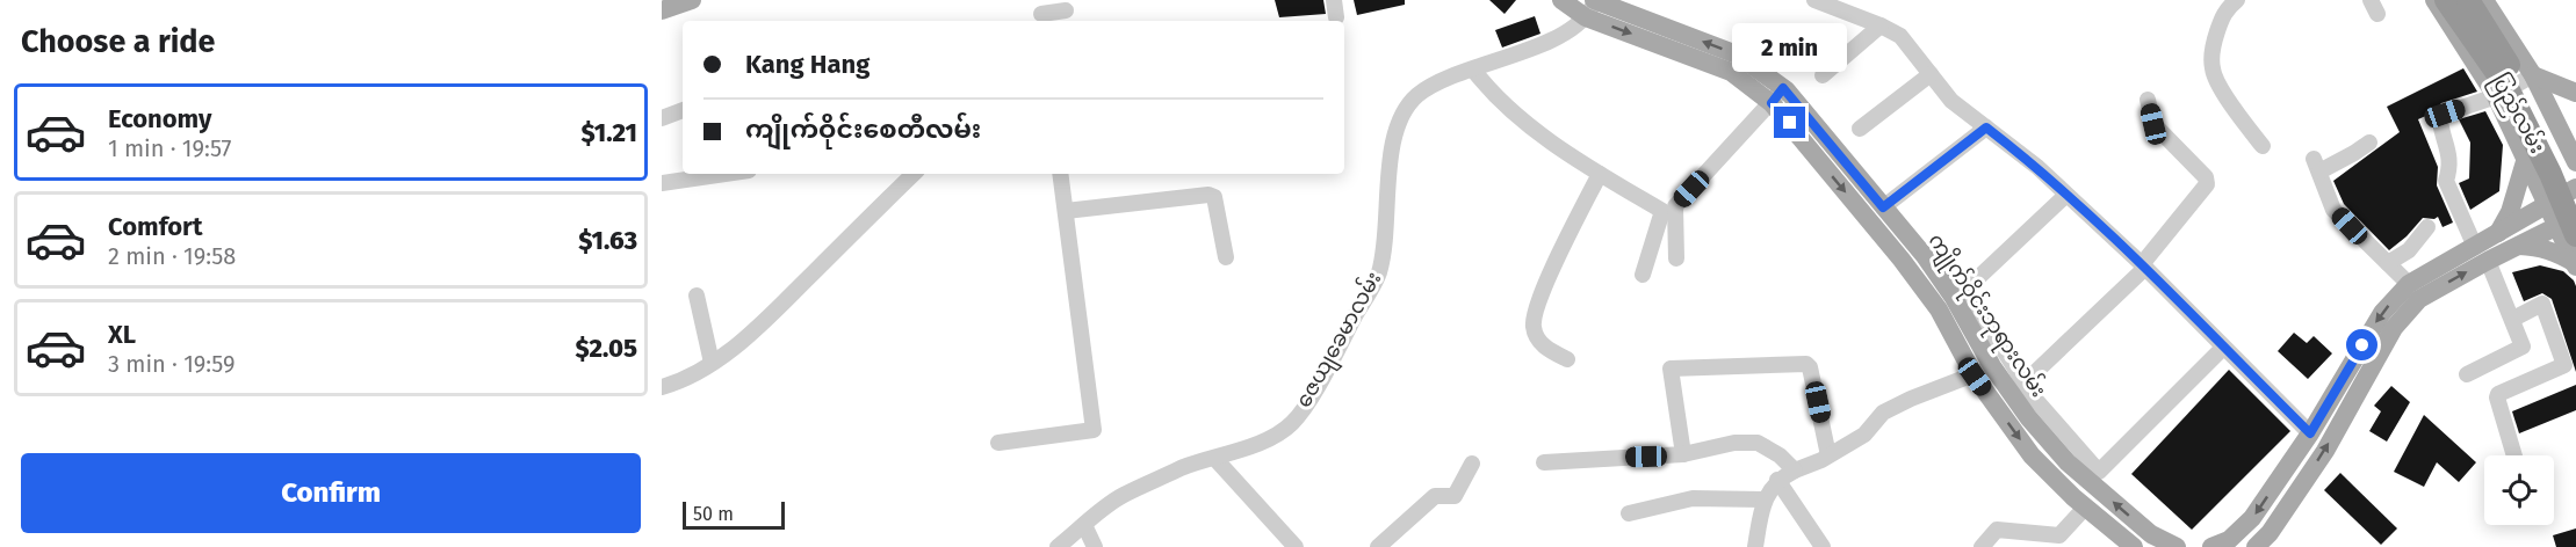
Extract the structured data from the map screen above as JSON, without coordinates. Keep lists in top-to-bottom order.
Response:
{
  "streets": {
    "highway": ["ပြည်လမ်း"],
    "main road": ["ကျိုက်ဝိုင်းဘုရားလမ်း"],
    "street": ["ဇေယျခေမာလမ်း"]
  },
  "scale_bar": "50 m",
  "page": {
    "heading": "Choose a ride",
    "banner": ["Kang Hang", "ကျိုက်ဝိုင်းစေတီလမ်း"],
    "bubble": "2 min",
    "list": [
      {
        "name": "Economy",
        "note": "1 min · 19:57",
        "value": "$1.21"
      },
      {
        "name": "Comfort",
        "note": "2 min · 19:58",
        "value": "$1.63"
      },
      {
        "name": "XL",
        "note": "3 min · 19:59",
        "value": "$2.05"
      }
    ],
    "buttons": "Confirm",
    "scale": "50 m"
  }
}
